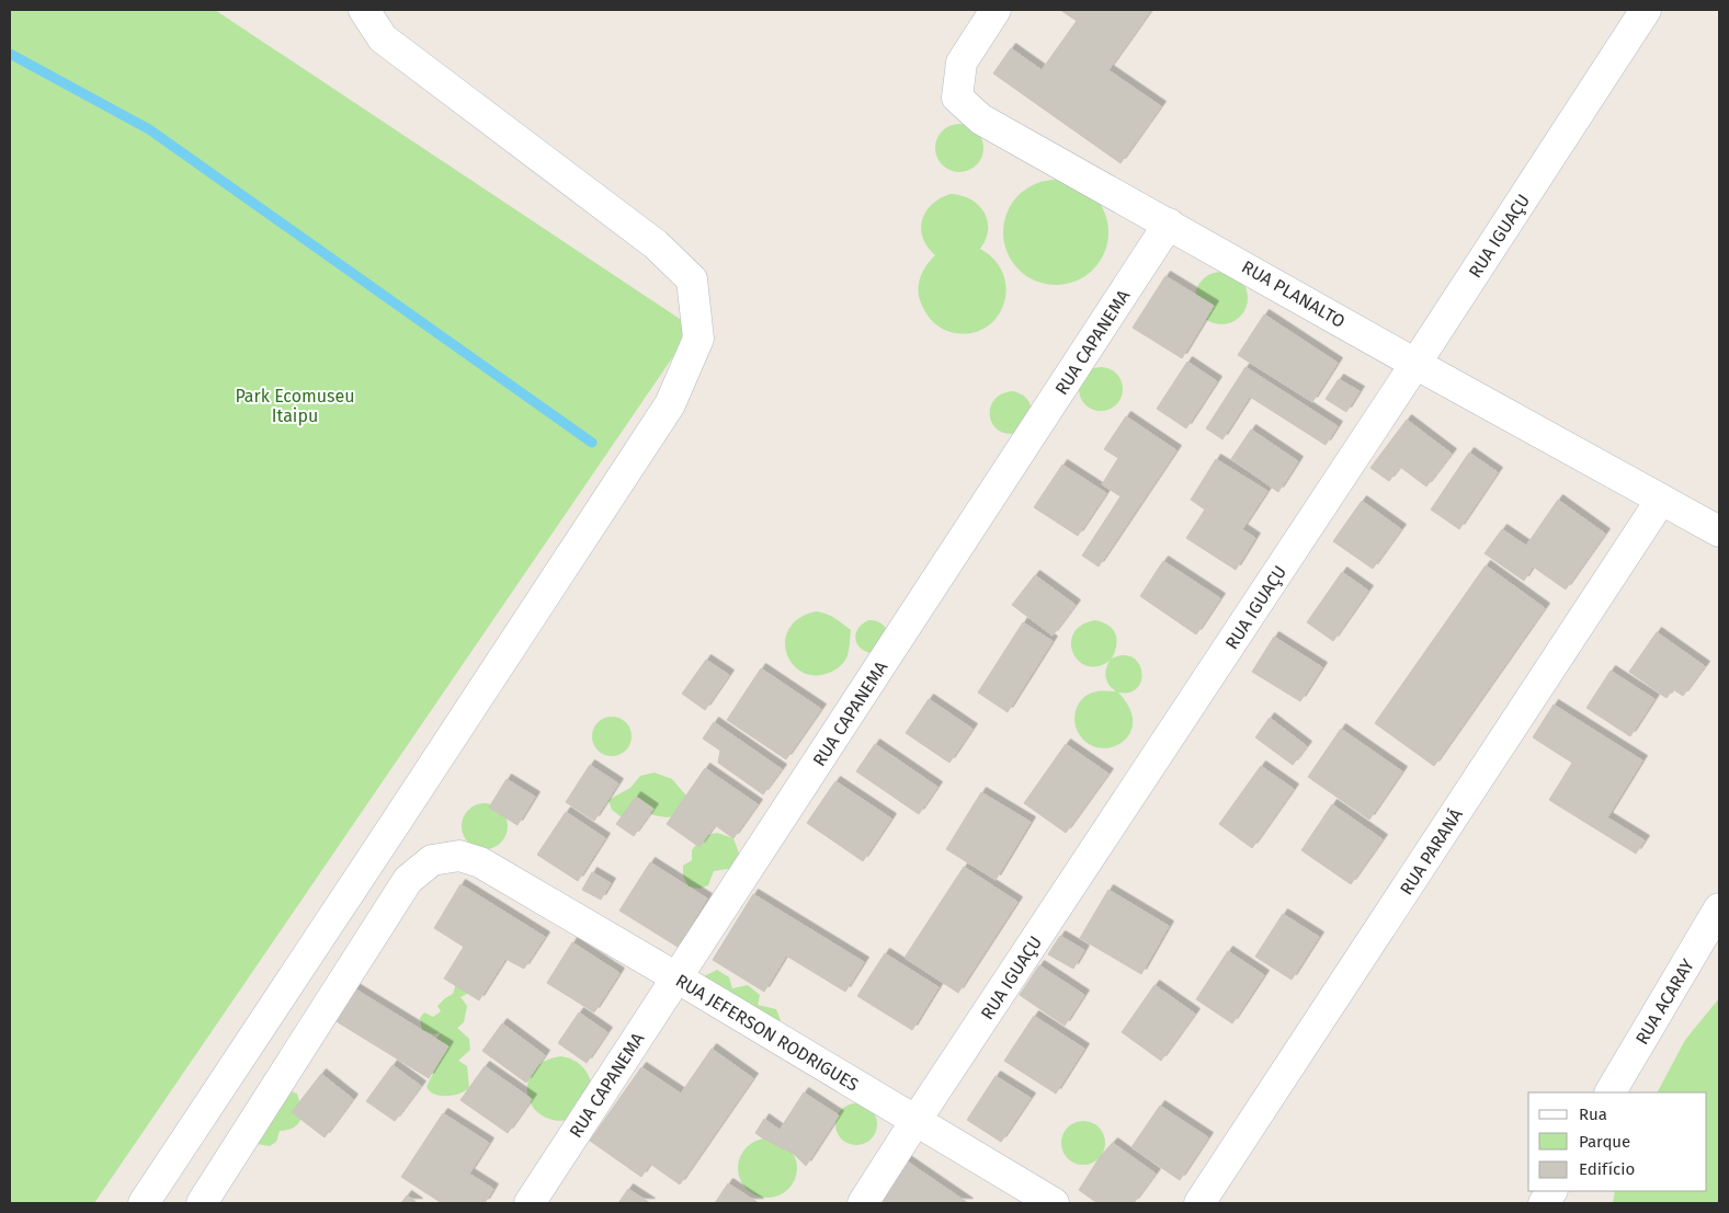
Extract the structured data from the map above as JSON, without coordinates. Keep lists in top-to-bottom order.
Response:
{
  "streets": {
    "street": [
      "RUA IGUAÇU",
      "RUA PLANALTO",
      "RUA CAPANEMA",
      "RUA PARANÁ",
      "RUA ACARAY",
      "RUA JEFERSON RODRIGUES"
    ]
  },
  "crossings": [
    ["RUA IGUAÇU", "RUA PLANALTO"],
    ["RUA IGUAÇU", "RUA JEFERSON RODRIGUES"],
    ["RUA PLANALTO", "RUA CAPANEMA"],
    ["RUA PLANALTO", "RUA PARANÁ"],
    ["RUA CAPANEMA", "RUA JEFERSON RODRIGUES"]
  ],
  "parks": ["Park Ecomuseu Itaipu"],
  "legend": ["Rua", "Parque", "Edifício"]
}
